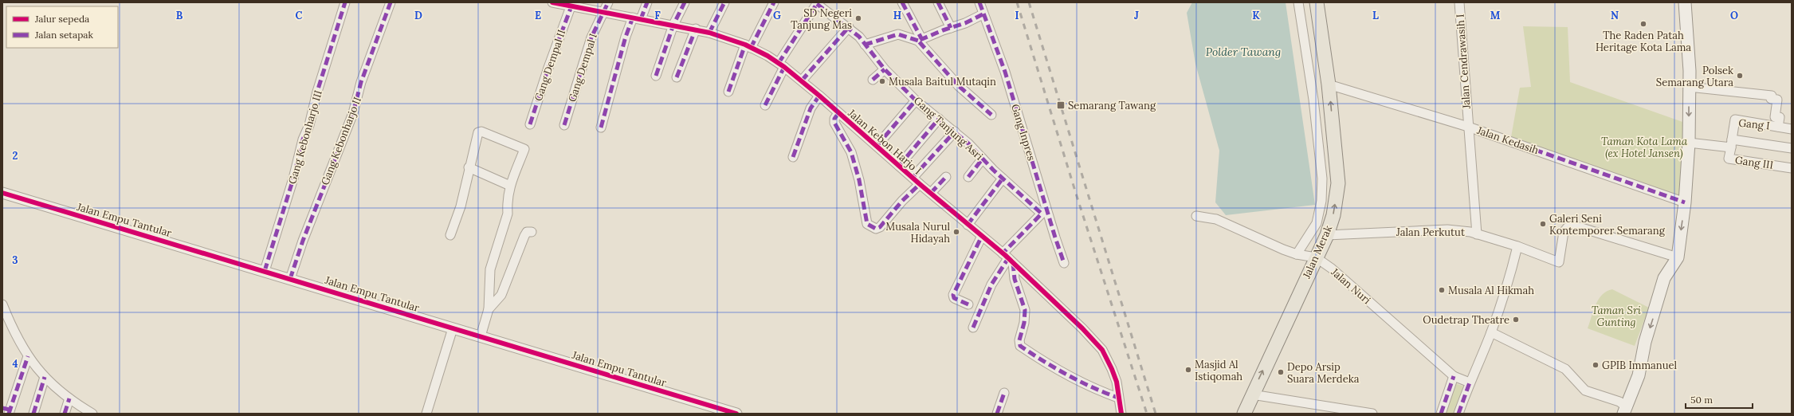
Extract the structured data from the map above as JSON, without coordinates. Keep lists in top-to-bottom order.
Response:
{
  "streets": {
    "main road": ["Jalan Merak"],
    "street": [
      "Jalan Cendrawasih I",
      "Gang Dempal II",
      "Gang Dempal I",
      "Gang I",
      "Gang Tanjung Asri",
      "Gang Inpres",
      "Gang Kebonharjo III",
      "Jalan Kedasih",
      "Gang Kebonharjo II",
      "Jalan Kebon Harjo I",
      "Gang III",
      "Jalan Empu Tantular",
      "Jalan Perkutut",
      "Jalan Nuri"
    ]
  },
  "crossings": [
    ["Jalan Cendrawasih I", "Jalan Kedasih"],
    ["Jalan Cendrawasih I", "Jalan Perkutut"],
    ["Gang Dempal II", "Jalan Kebon Harjo I"],
    ["Gang Dempal I", "Jalan Kebon Harjo I"],
    ["Gang I", "Gang III"],
    ["Gang Tanjung Asri", "Gang Inpres"],
    ["Gang Kebonharjo III", "Jalan Empu Tantular"],
    ["Jalan Kedasih", "Jalan Merak"],
    ["Gang Kebonharjo II", "Jalan Empu Tantular"],
    ["Jalan Perkutut", "Jalan Merak"],
    ["Jalan Merak", "Jalan Nuri"]
  ],
  "one_way": ["Jalan Merak"],
  "water": ["Polder Tawang"],
  "parks": ["Taman Kota Lama (ex Hotel Jansen)", "Taman Sri Gunting"],
  "places": {
    "other": [
      "SD Negeri Tanjung Mas",
      "The Raden Patah Heritage Kota Lama",
      "Polsek Semarang Utara",
      "Musala Baitul Mutaqin",
      "Galeri Seni Kontemporer Semarang",
      "Musala Nurul Hidayah",
      "Musala Al Hikmah",
      "Oudetrap Theatre",
      "GPIB Immanuel",
      "Masjid Al Istiqomah",
      "Depo Arsip Suara Merdeka"
    ],
    "transit": ["Semarang Tawang"]
  },
  "legend": ["Jalur sepeda", "Jalan setapak"],
  "scale_bar": "50 m",
  "grid": {
    "columns": [
      "B",
      "C",
      "D",
      "E",
      "F",
      "G",
      "H",
      "I",
      "J",
      "K",
      "L",
      "M",
      "N",
      "O"
    ],
    "rows": ["2", "3", "4"]
  }
}
